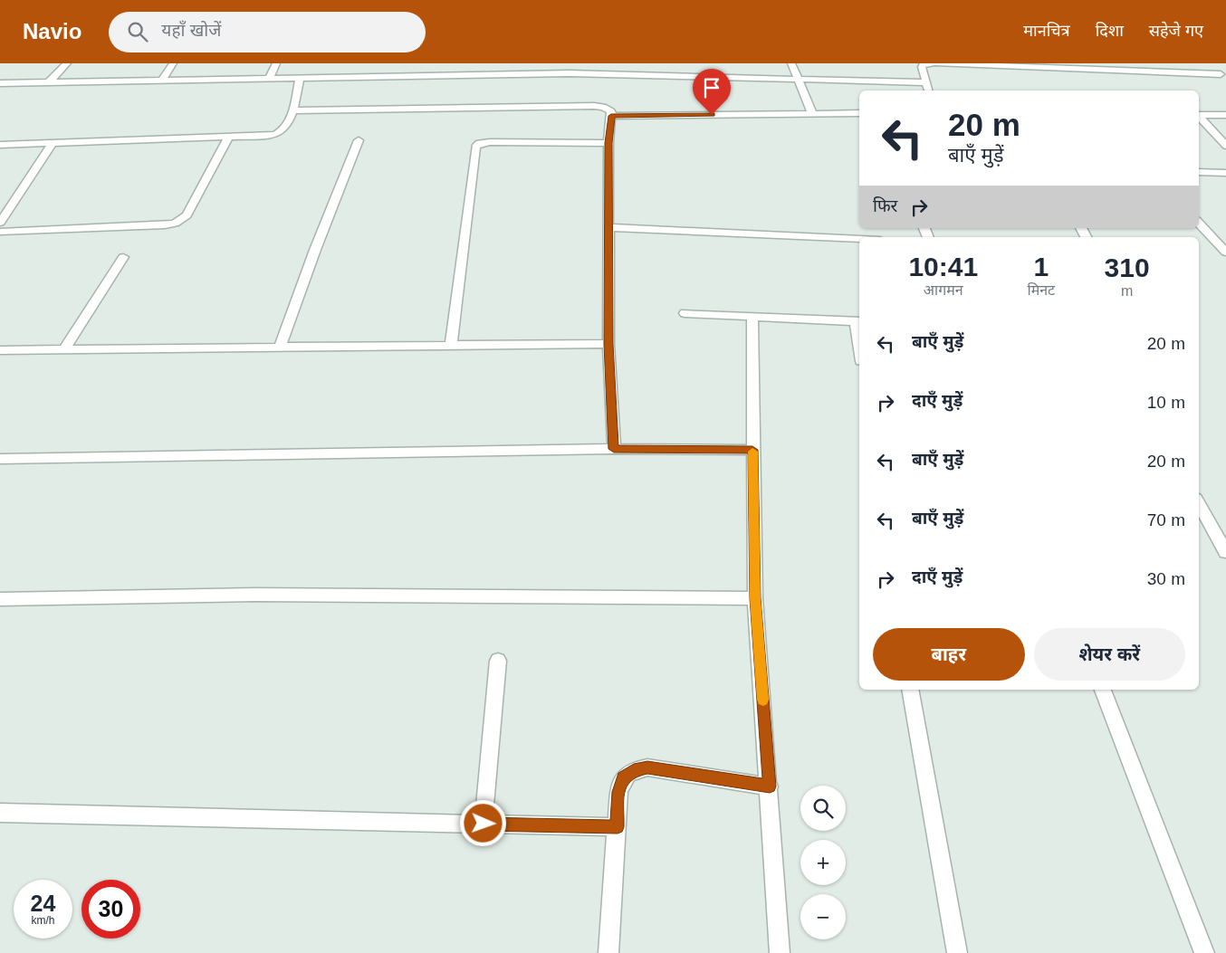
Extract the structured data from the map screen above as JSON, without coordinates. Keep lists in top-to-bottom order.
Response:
{
  "page": {
    "header": "Navio",
    "search": "यहाँ खोजें",
    "nav": ["मानचित्र", "दिशा", "सहेजे गए"],
    "turn": ["20 m", "बाएँ मुड़ें"],
    "then": "फिर",
    "eta": [
      "10:41",
      "आगमन",
      "1",
      "मिनट",
      "310",
      "m"
    ],
    "list": [
      {
        "name": "बाएँ मुड़ें",
        "value": "20 m"
      },
      {
        "name": "दाएँ मुड़ें",
        "value": "10 m"
      },
      {
        "name": "बाएँ मुड़ें",
        "value": "20 m"
      },
      {
        "name": "बाएँ मुड़ें",
        "value": "70 m"
      },
      {
        "name": "दाएँ मुड़ें",
        "value": "30 m"
      }
    ],
    "buttons": ["बाहर", "शेयर करें"],
    "map_buttons": ["+", "−"],
    "speed": "24 km/h",
    "limit": "30"
  }
}
